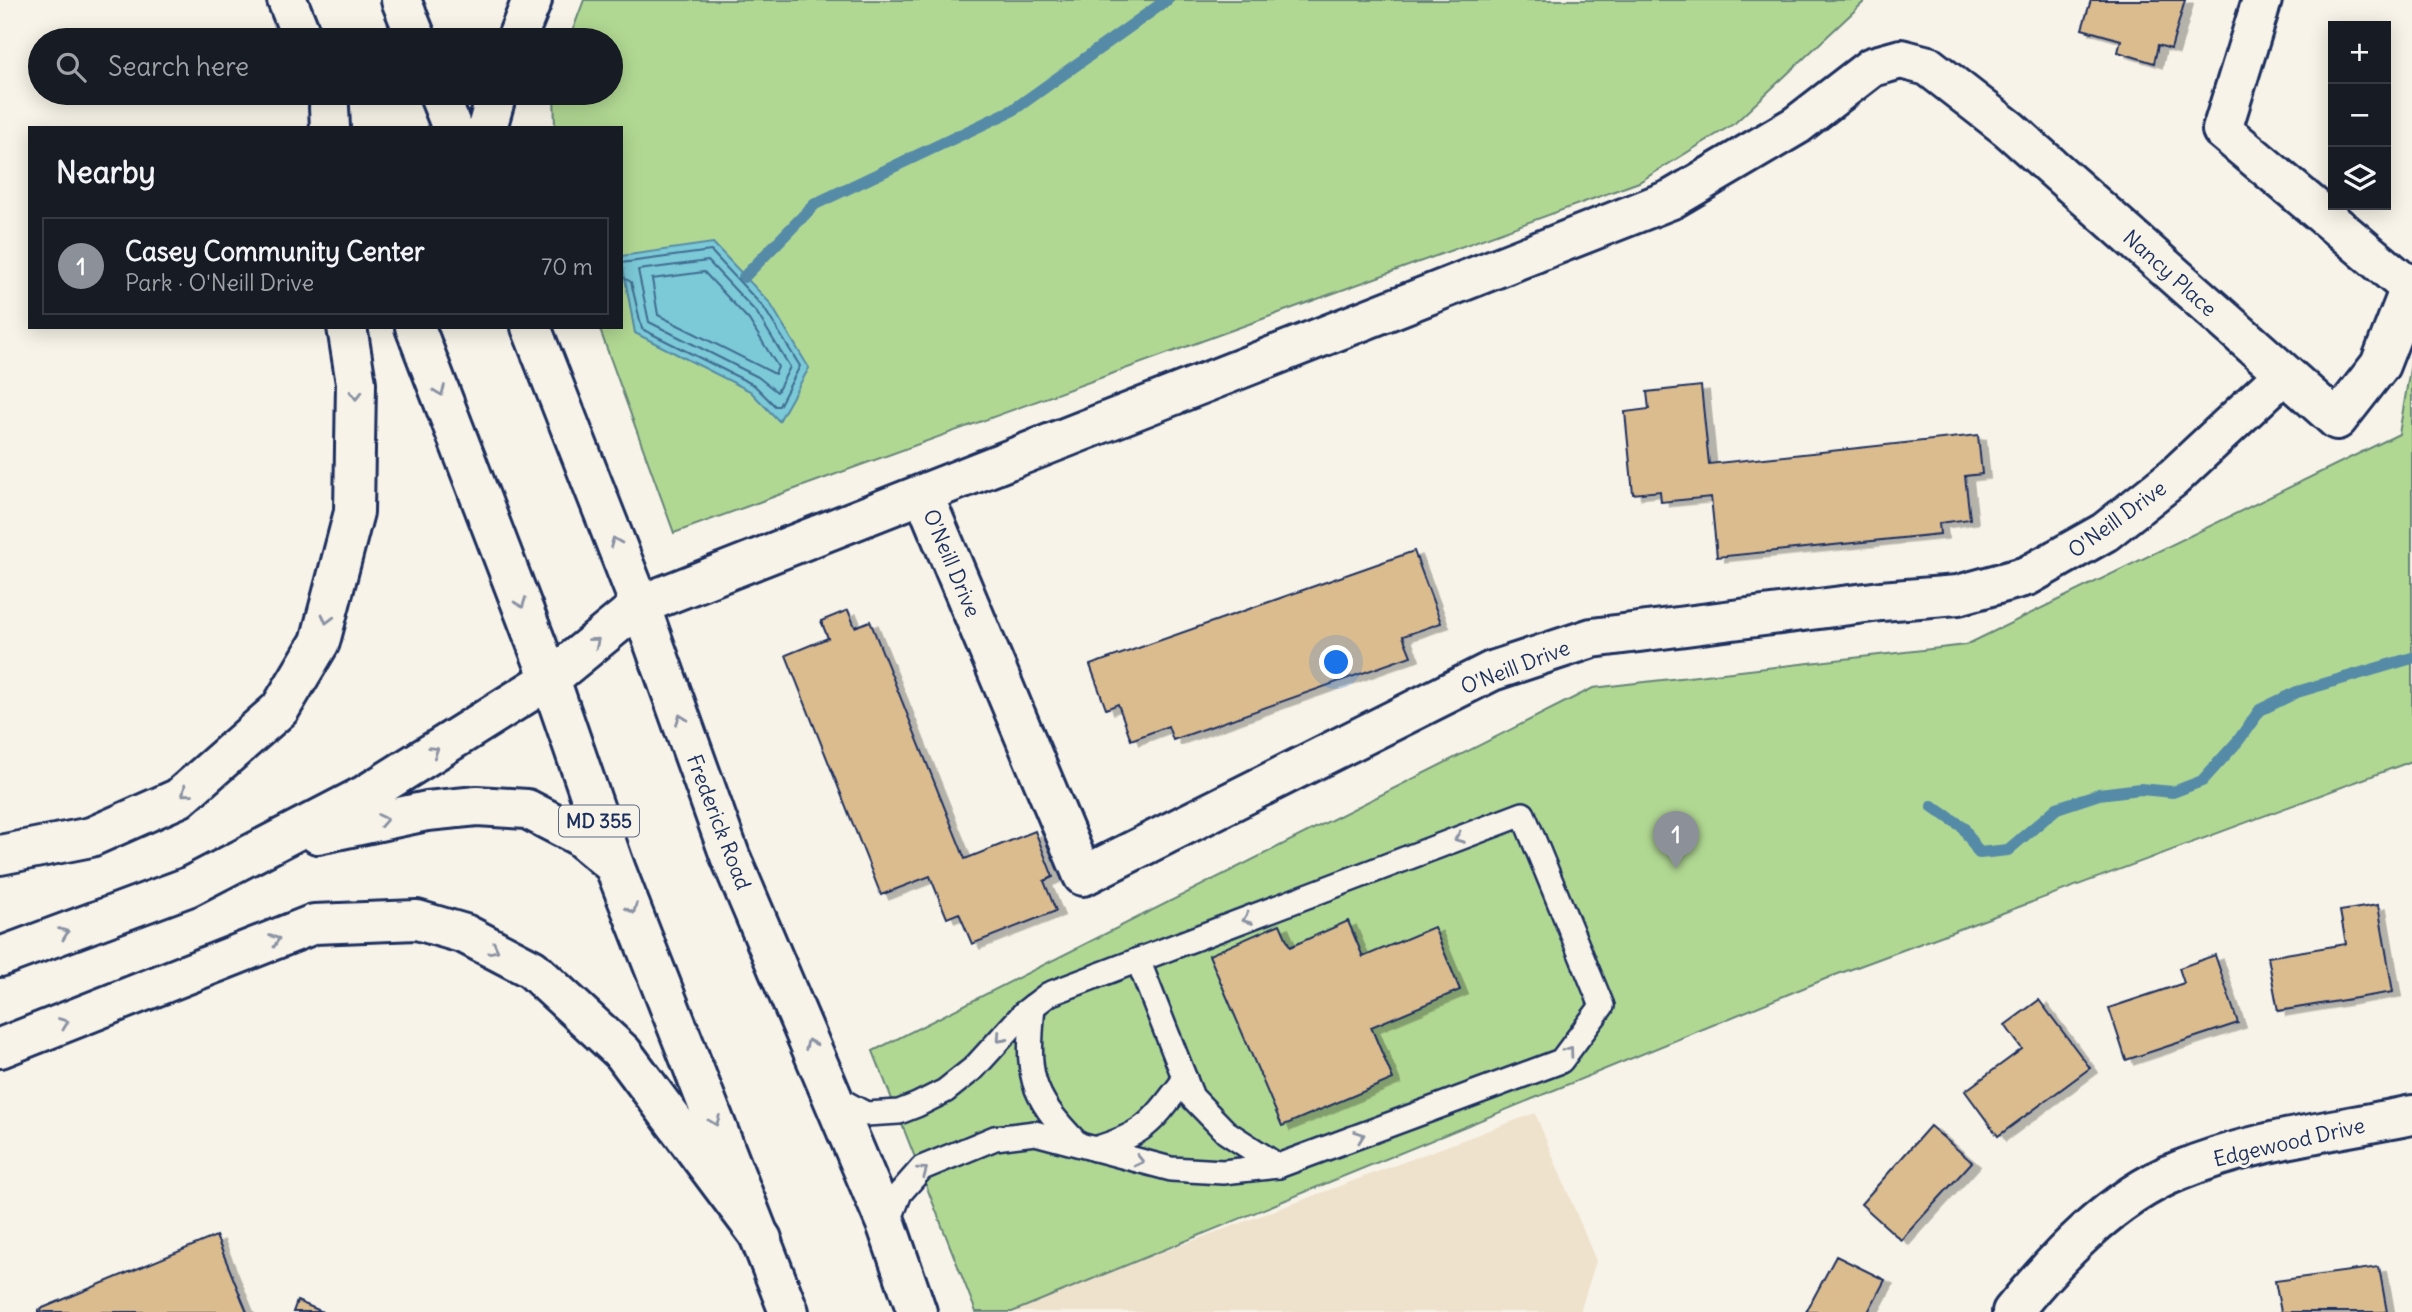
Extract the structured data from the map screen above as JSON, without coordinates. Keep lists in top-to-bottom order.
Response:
{
  "streets": {
    "main road": [
      "Nancy Place",
      "O'Neill Drive",
      "MD 355",
      "Frederick Road",
      "Edgewood Drive"
    ]
  },
  "crossings": [
    ["Nancy Place", "O'Neill Drive"],
    ["O'Neill Drive", "MD 355"],
    ["O'Neill Drive", "Frederick Road"]
  ],
  "page": {
    "map_buttons": ["+", "−"],
    "search": "Search here",
    "heading": "Nearby",
    "list": [
      {
        "mark": "1",
        "name": "Casey Community Center",
        "note": "Park · O'Neill Drive",
        "value": "70 m"
      }
    ],
    "pins": "1"
  }
}
